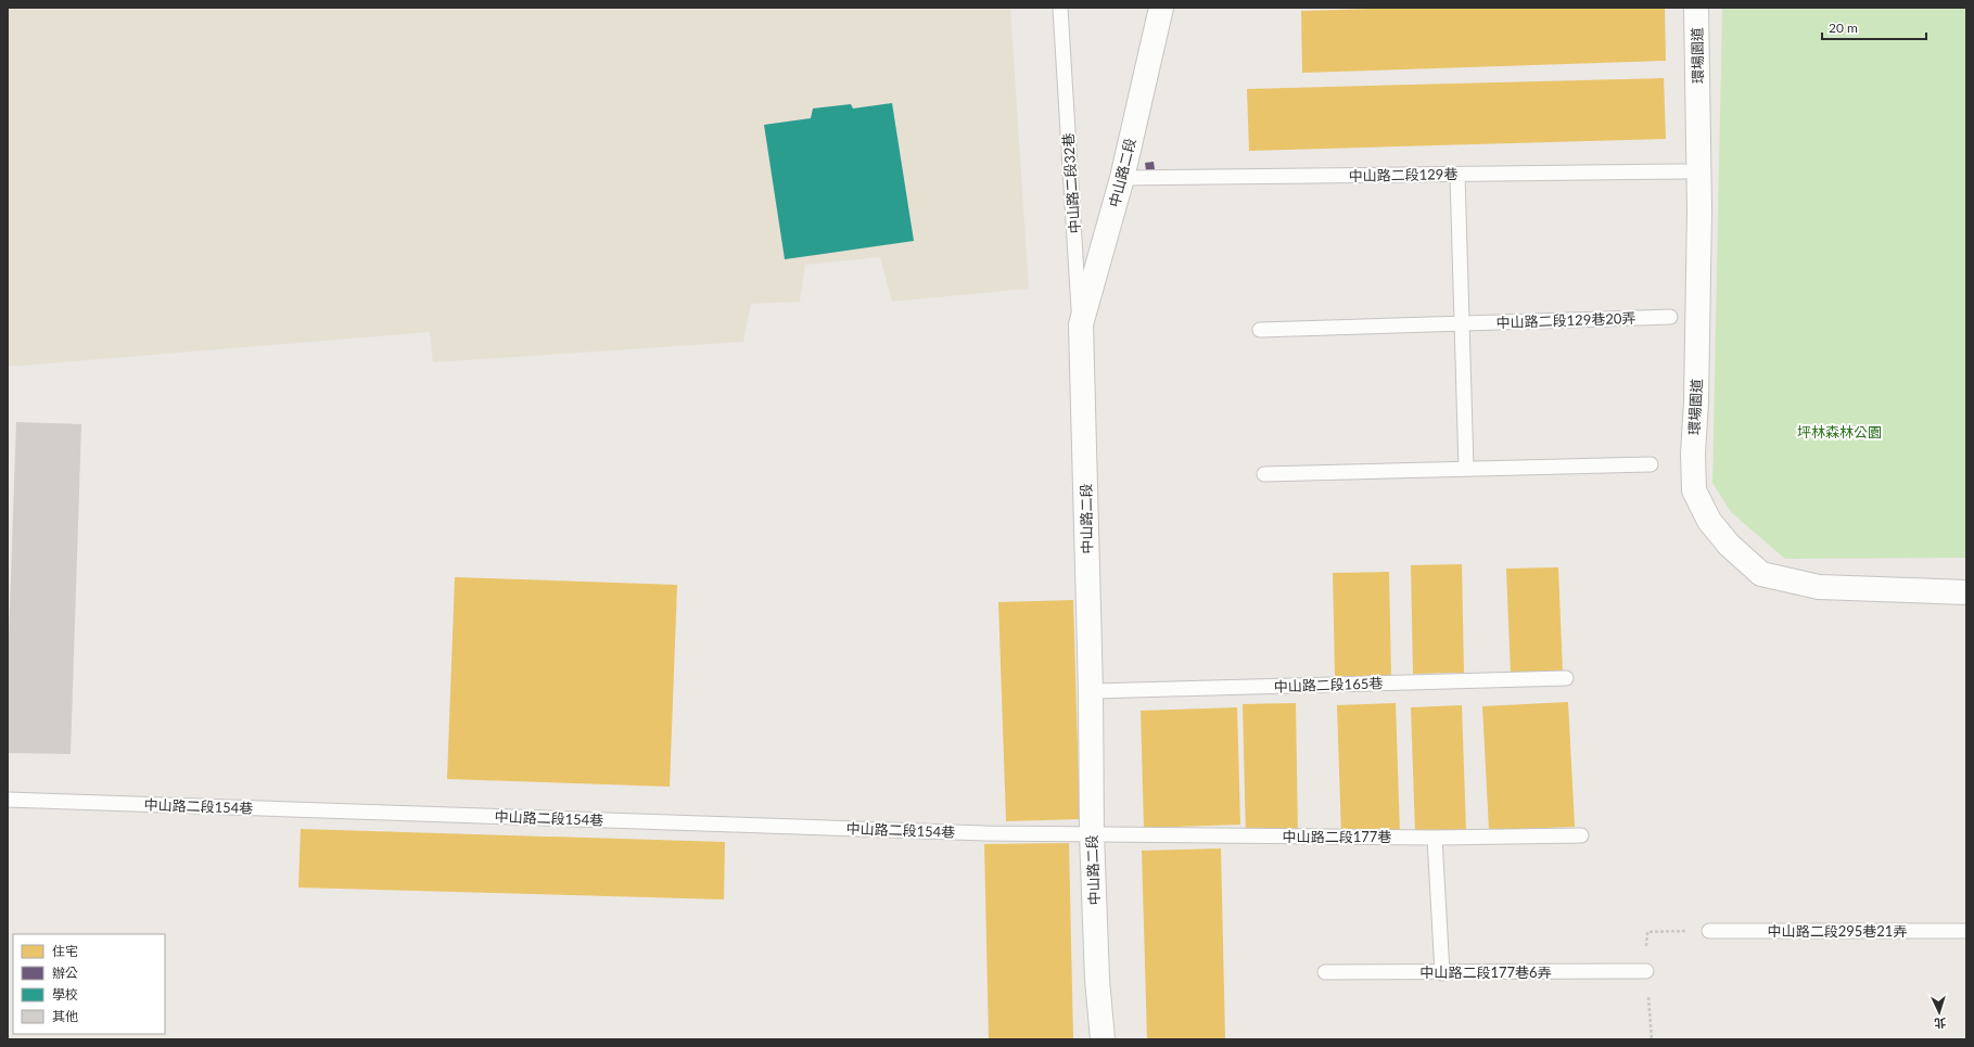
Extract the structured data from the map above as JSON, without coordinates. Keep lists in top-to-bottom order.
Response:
{
  "streets": {
    "main road": ["環場園道", "中山路二段"],
    "lane": [
      "中山路二段129巷",
      "中山路二段32巷",
      "中山路二段129巷20弄",
      "中山路二段165巷",
      "中山路二段154巷",
      "中山路二段177巷",
      "中山路二段295巷21弄",
      "中山路二段177巷6弄"
    ]
  },
  "crossings": [
    ["中山路二段", "中山路二段129巷"],
    ["中山路二段", "中山路二段32巷"],
    ["中山路二段", "中山路二段165巷"],
    ["中山路二段", "中山路二段154巷"],
    ["中山路二段", "中山路二段177巷"],
    ["中山路二段154巷", "中山路二段177巷"]
  ],
  "parks": ["坪林森林公園"],
  "legend": [
    "住宅",
    "辦公",
    "學校",
    "其他"
  ],
  "scale_bar": "20 m",
  "north": "bottom"
}
